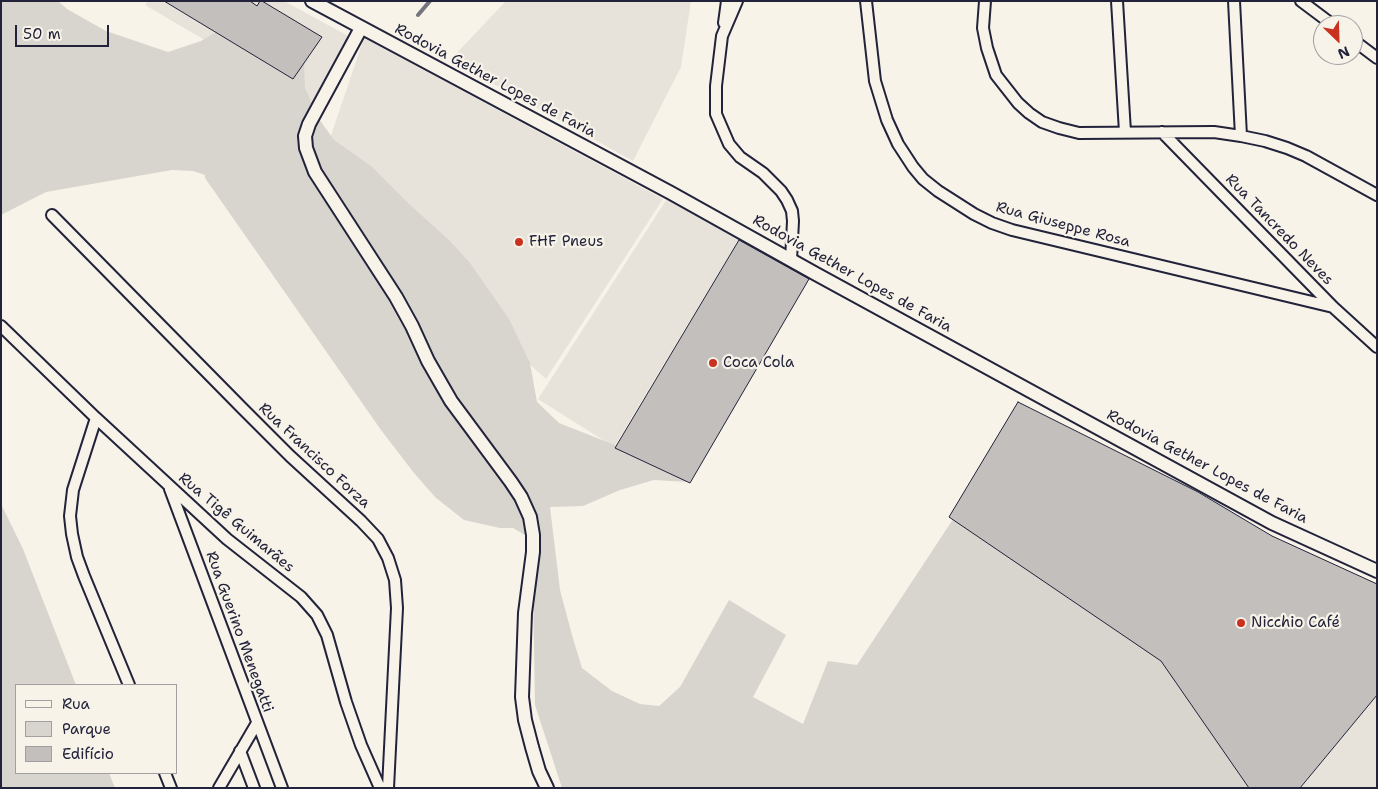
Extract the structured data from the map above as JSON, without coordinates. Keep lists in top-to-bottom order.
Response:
{
  "streets": {
    "street": [
      "Rodovia Gether Lopes de Faria",
      "Rua Giuseppe Rosa",
      "Rua Tancredo Neves",
      "Rua Francisco Forza",
      "Rua Tigê Guimarães",
      "Rua Guerino Menegatti"
    ]
  },
  "crossings": [
    ["Rua Giuseppe Rosa", "Rua Tancredo Neves"],
    ["Rua Tigê Guimarães", "Rua Guerino Menegatti"]
  ],
  "places": ["FHF Pneus", "Coca Cola", "Nicchio Café"],
  "legend": ["Rua", "Parque", "Edifício"],
  "scale_bar": "50 m",
  "north": "bottom right"
}
